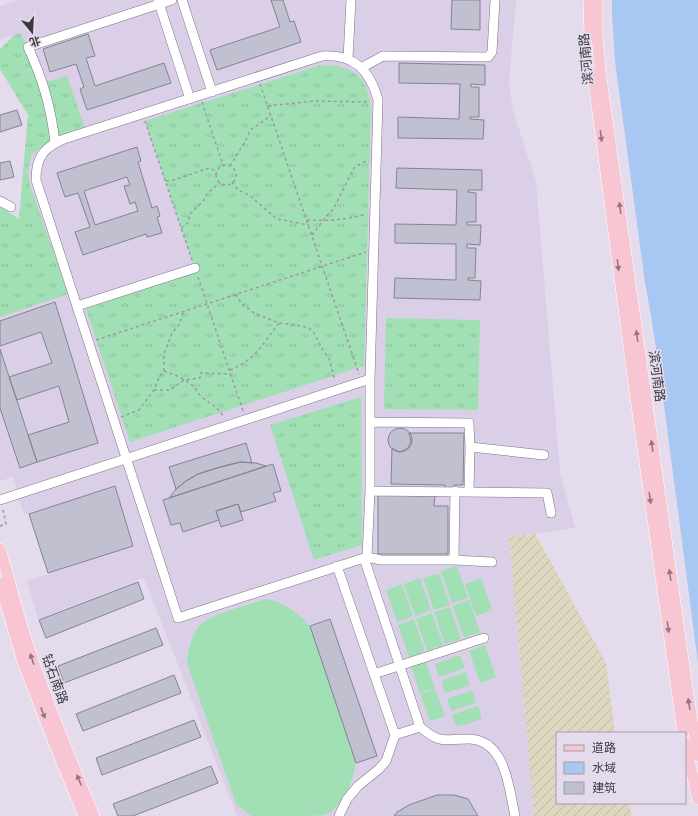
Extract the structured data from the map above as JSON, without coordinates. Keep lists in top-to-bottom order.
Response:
{
  "streets": {
    "main road": ["滨河南路", "钻石南路"]
  },
  "legend": ["道路", "水域", "建筑"],
  "north": "bottom"
}
